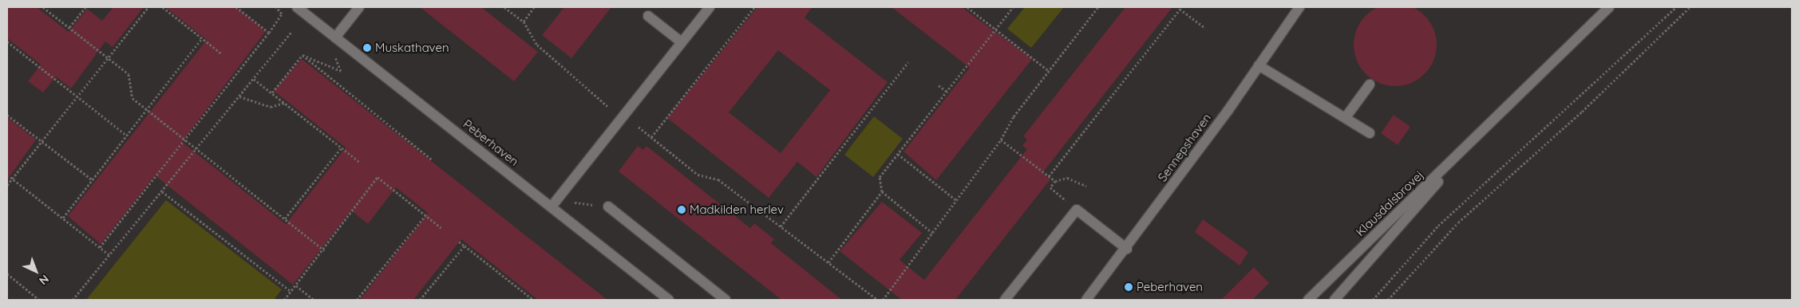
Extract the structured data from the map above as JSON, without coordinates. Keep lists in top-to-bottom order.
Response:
{
  "streets": {
    "street": ["Peberhaven", "Sennepshaven", "Klausdalsbrovej"]
  },
  "places": ["Muskathaven", "Madkilden herlev", "Peberhaven"],
  "north": "bottom right"
}
